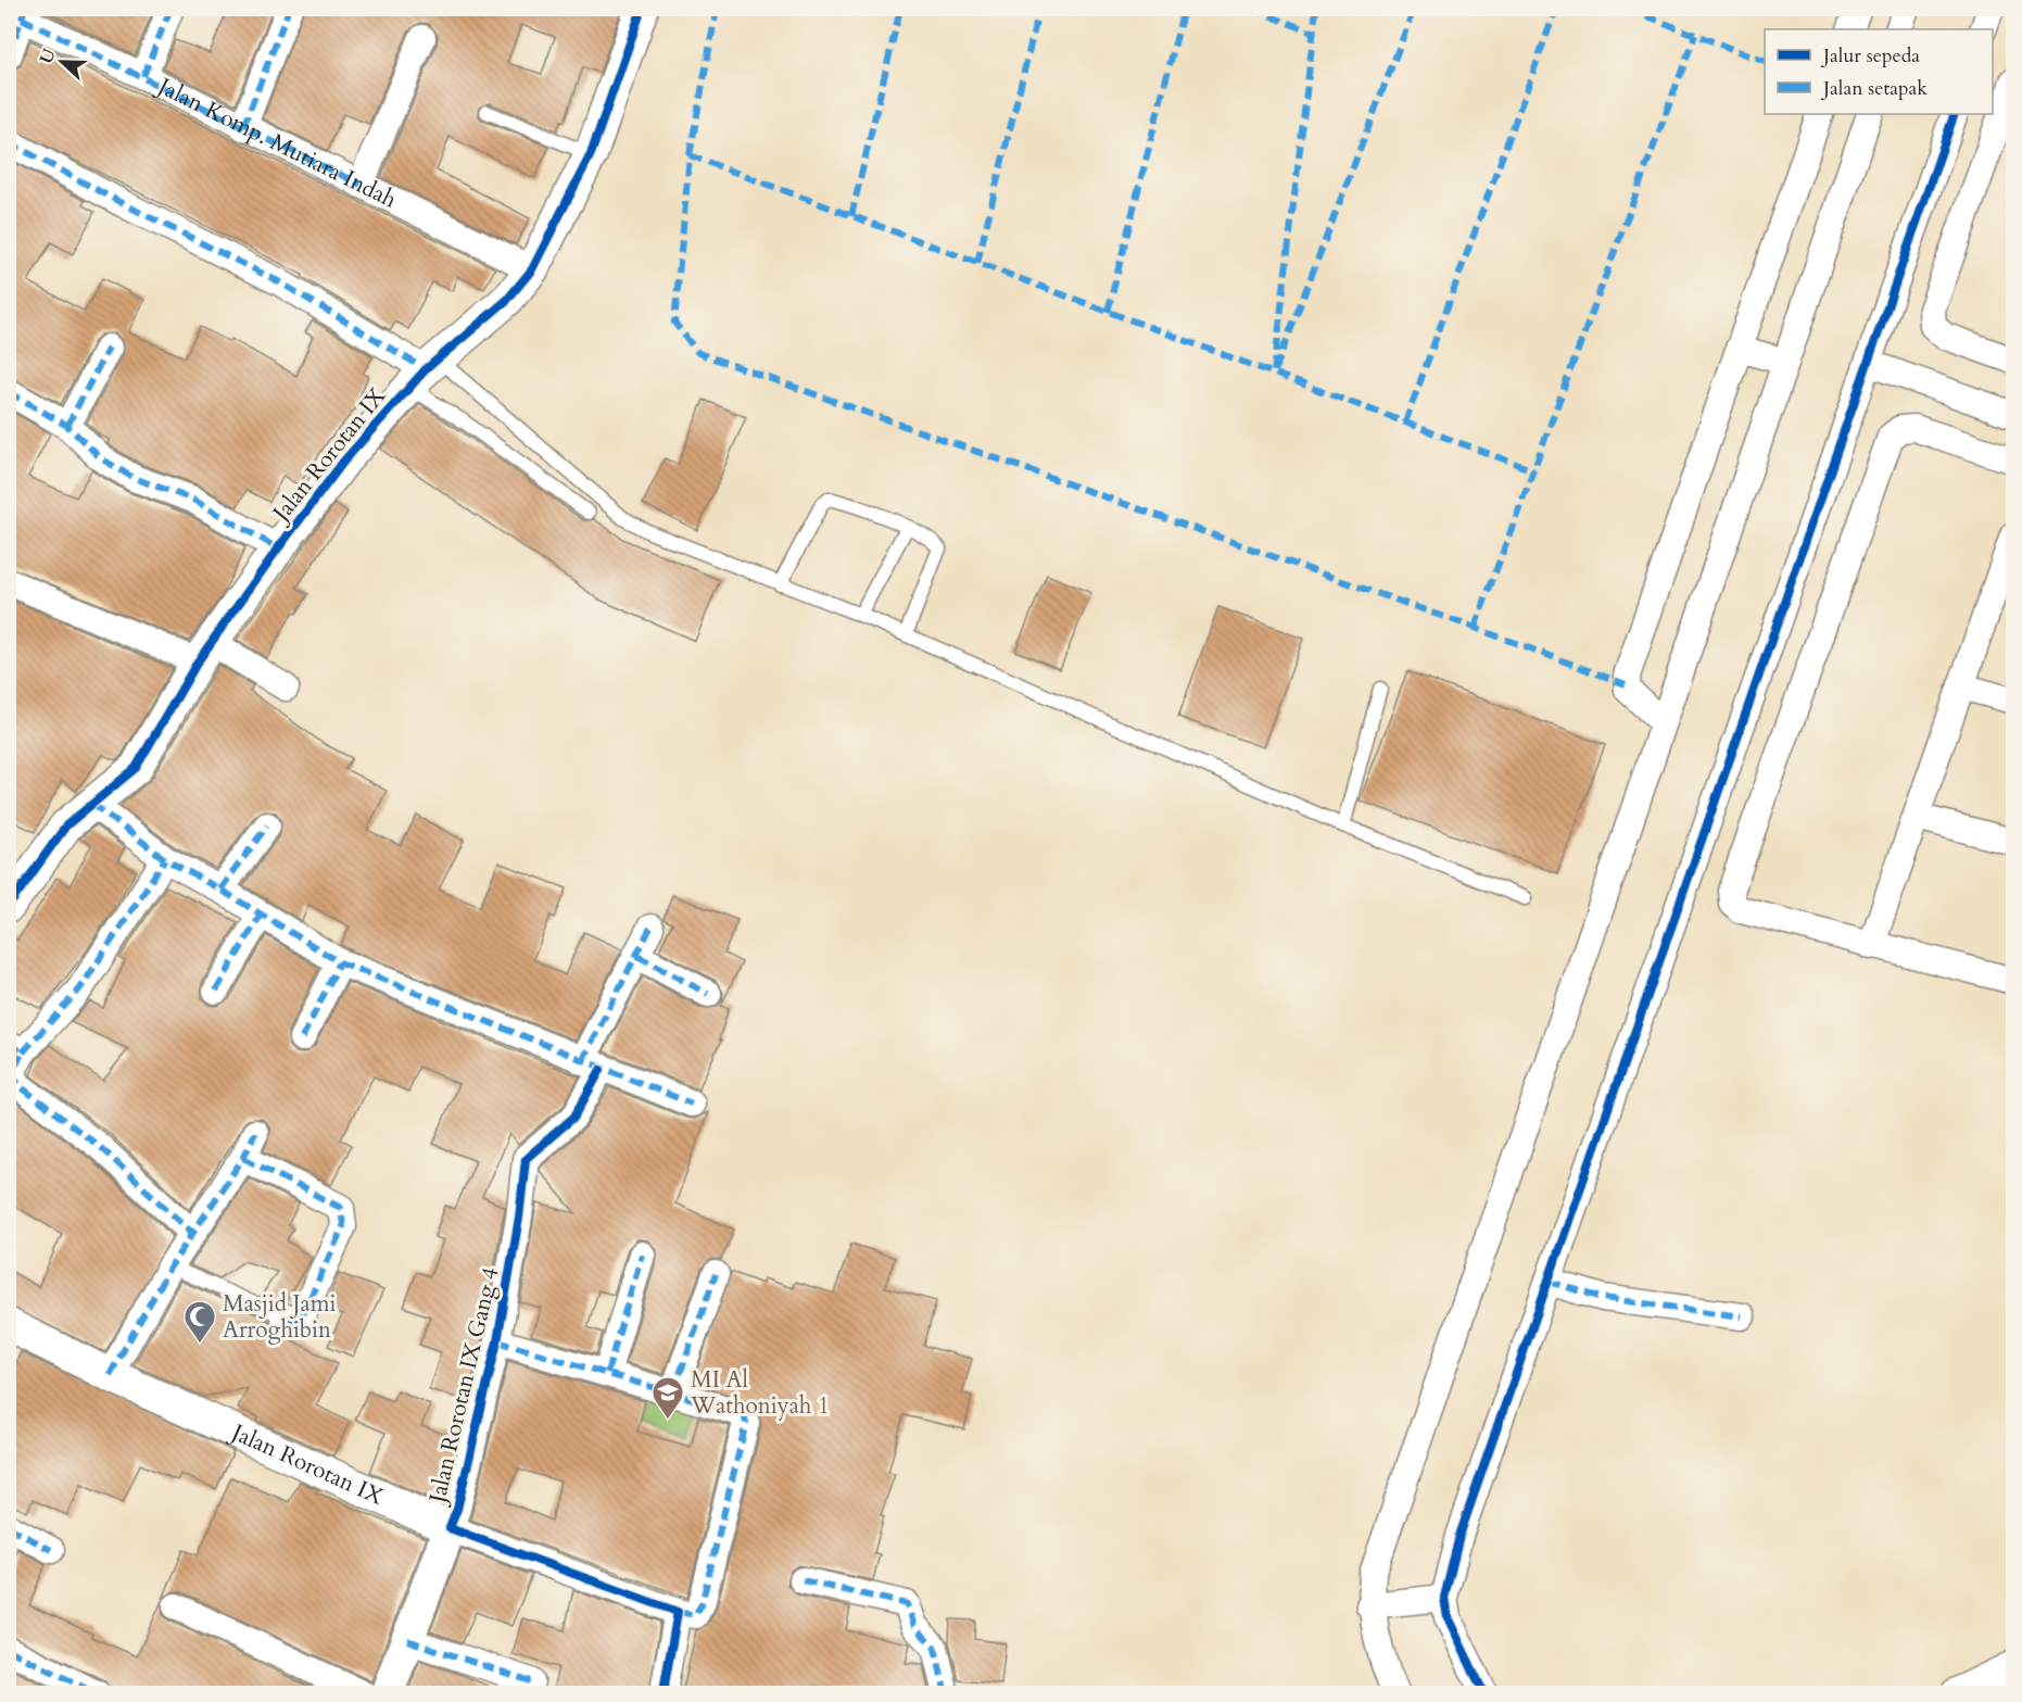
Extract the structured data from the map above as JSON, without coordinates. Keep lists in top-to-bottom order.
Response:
{
  "streets": {
    "street": ["Jalan Komp. Mutiara Indah", "Jalan Rorotan IX", "Jalan Rorotan IX Gang 4"]
  },
  "crossings": [
    ["Jalan Komp. Mutiara Indah", "Jalan Rorotan IX"],
    ["Jalan Rorotan IX", "Jalan Rorotan IX Gang 4"]
  ],
  "places": {
    "mosque": ["Masjid Jami Arroghibin"],
    "school or university": ["MI Al Wathoniyah 1"]
  },
  "legend": ["Jalur sepeda", "Jalan setapak"],
  "north": "left"
}
